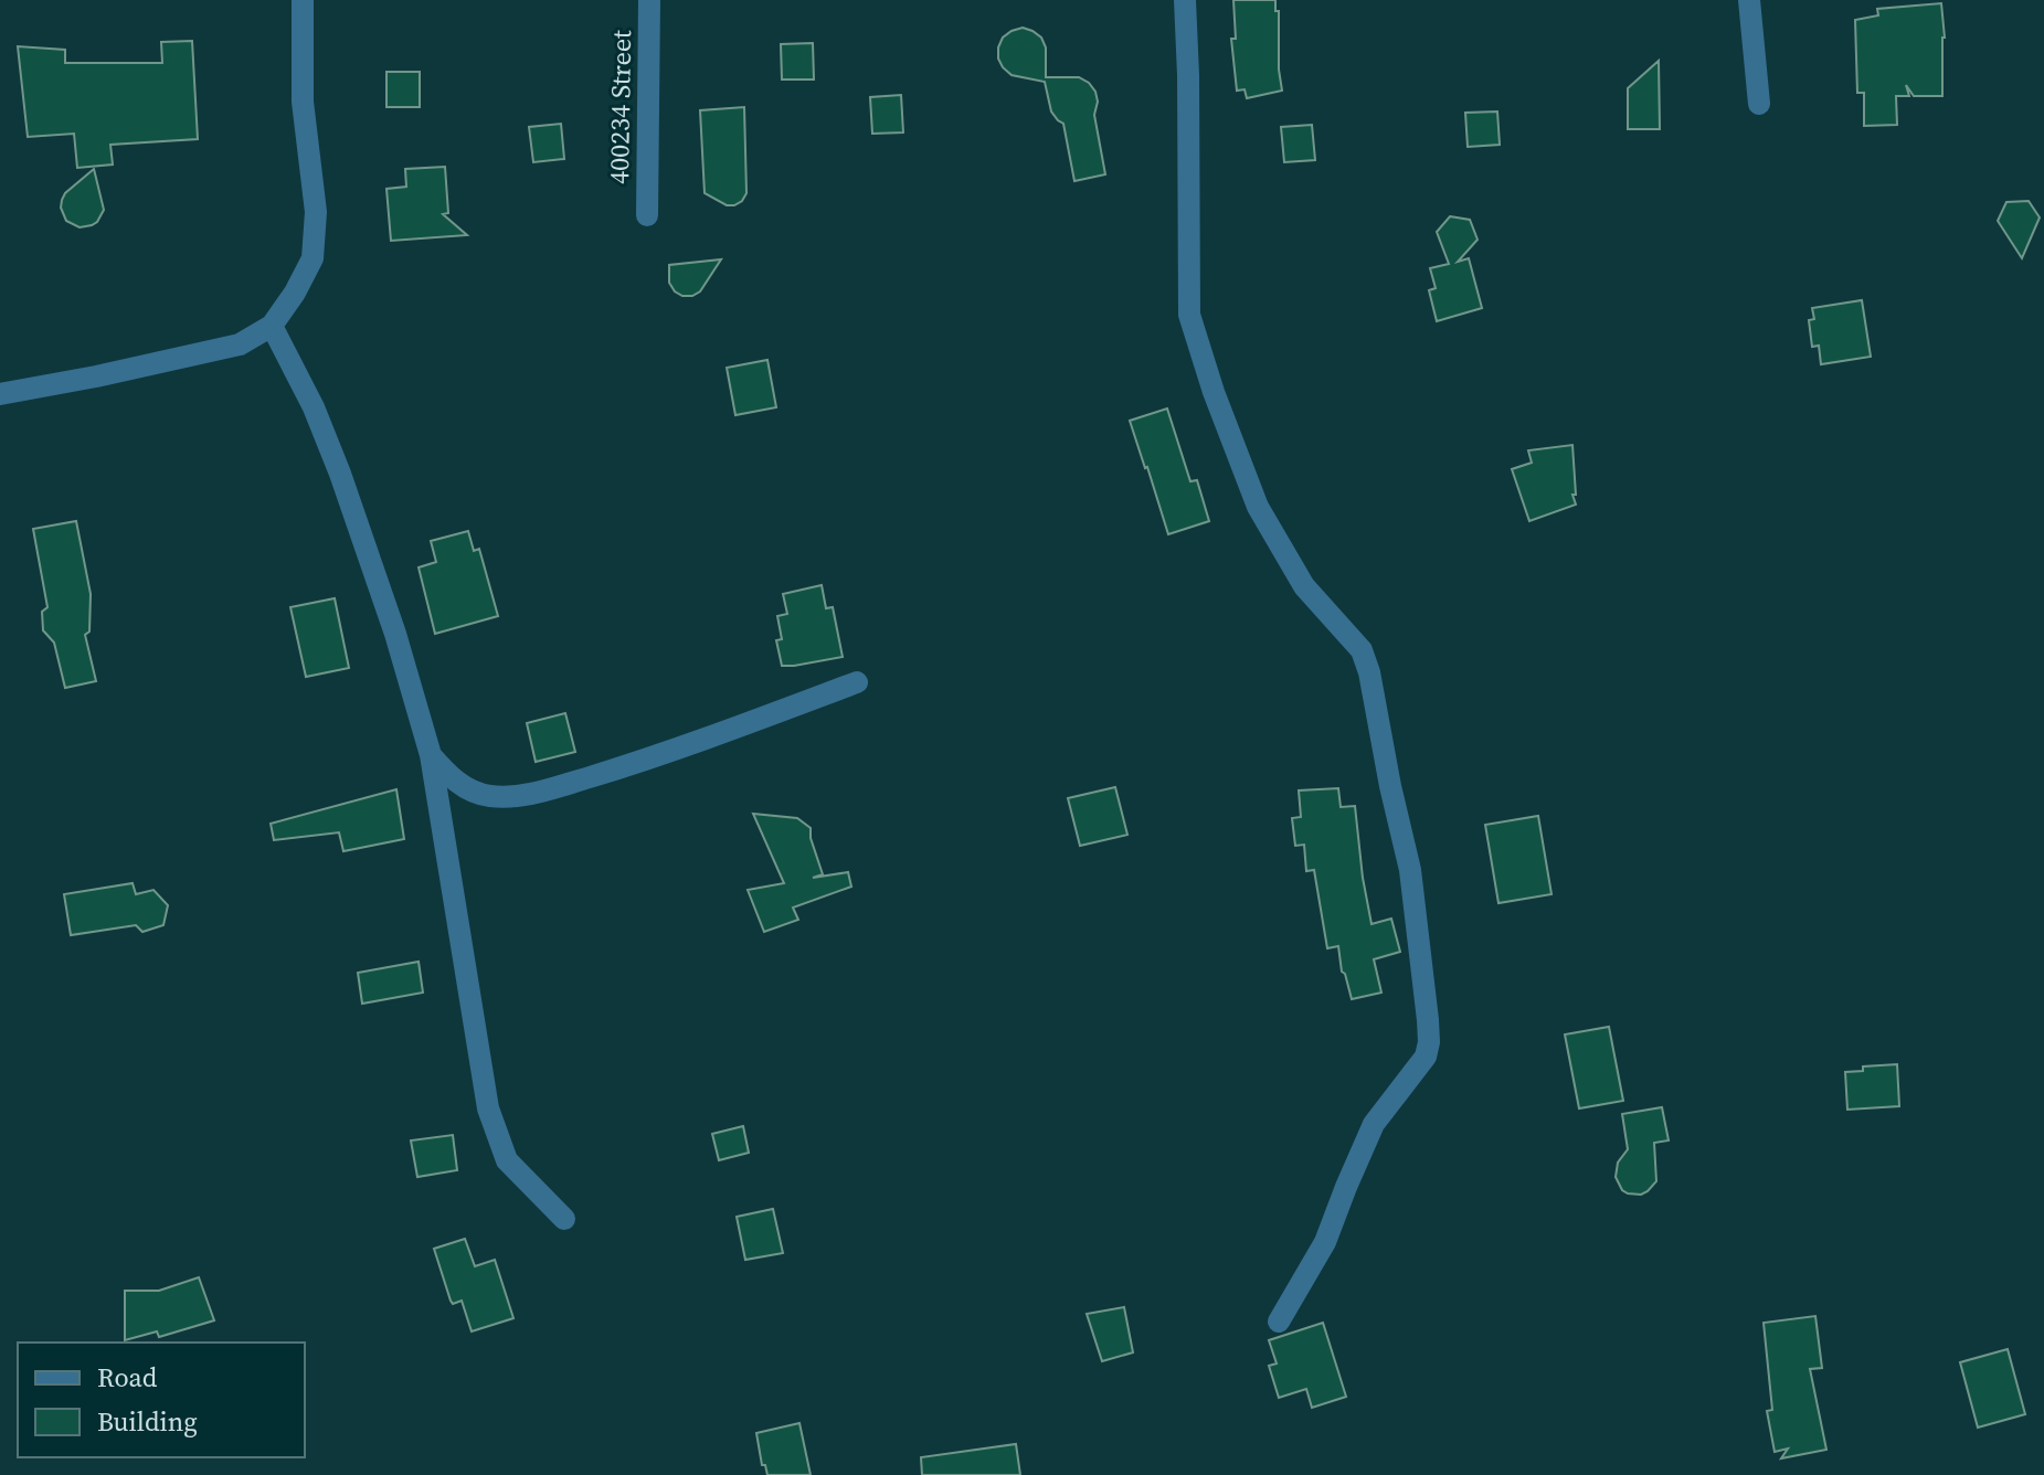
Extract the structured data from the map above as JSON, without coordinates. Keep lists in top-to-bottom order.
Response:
{
  "streets": {
    "street": ["400234 Street"]
  },
  "legend": ["Road", "Building"]
}
